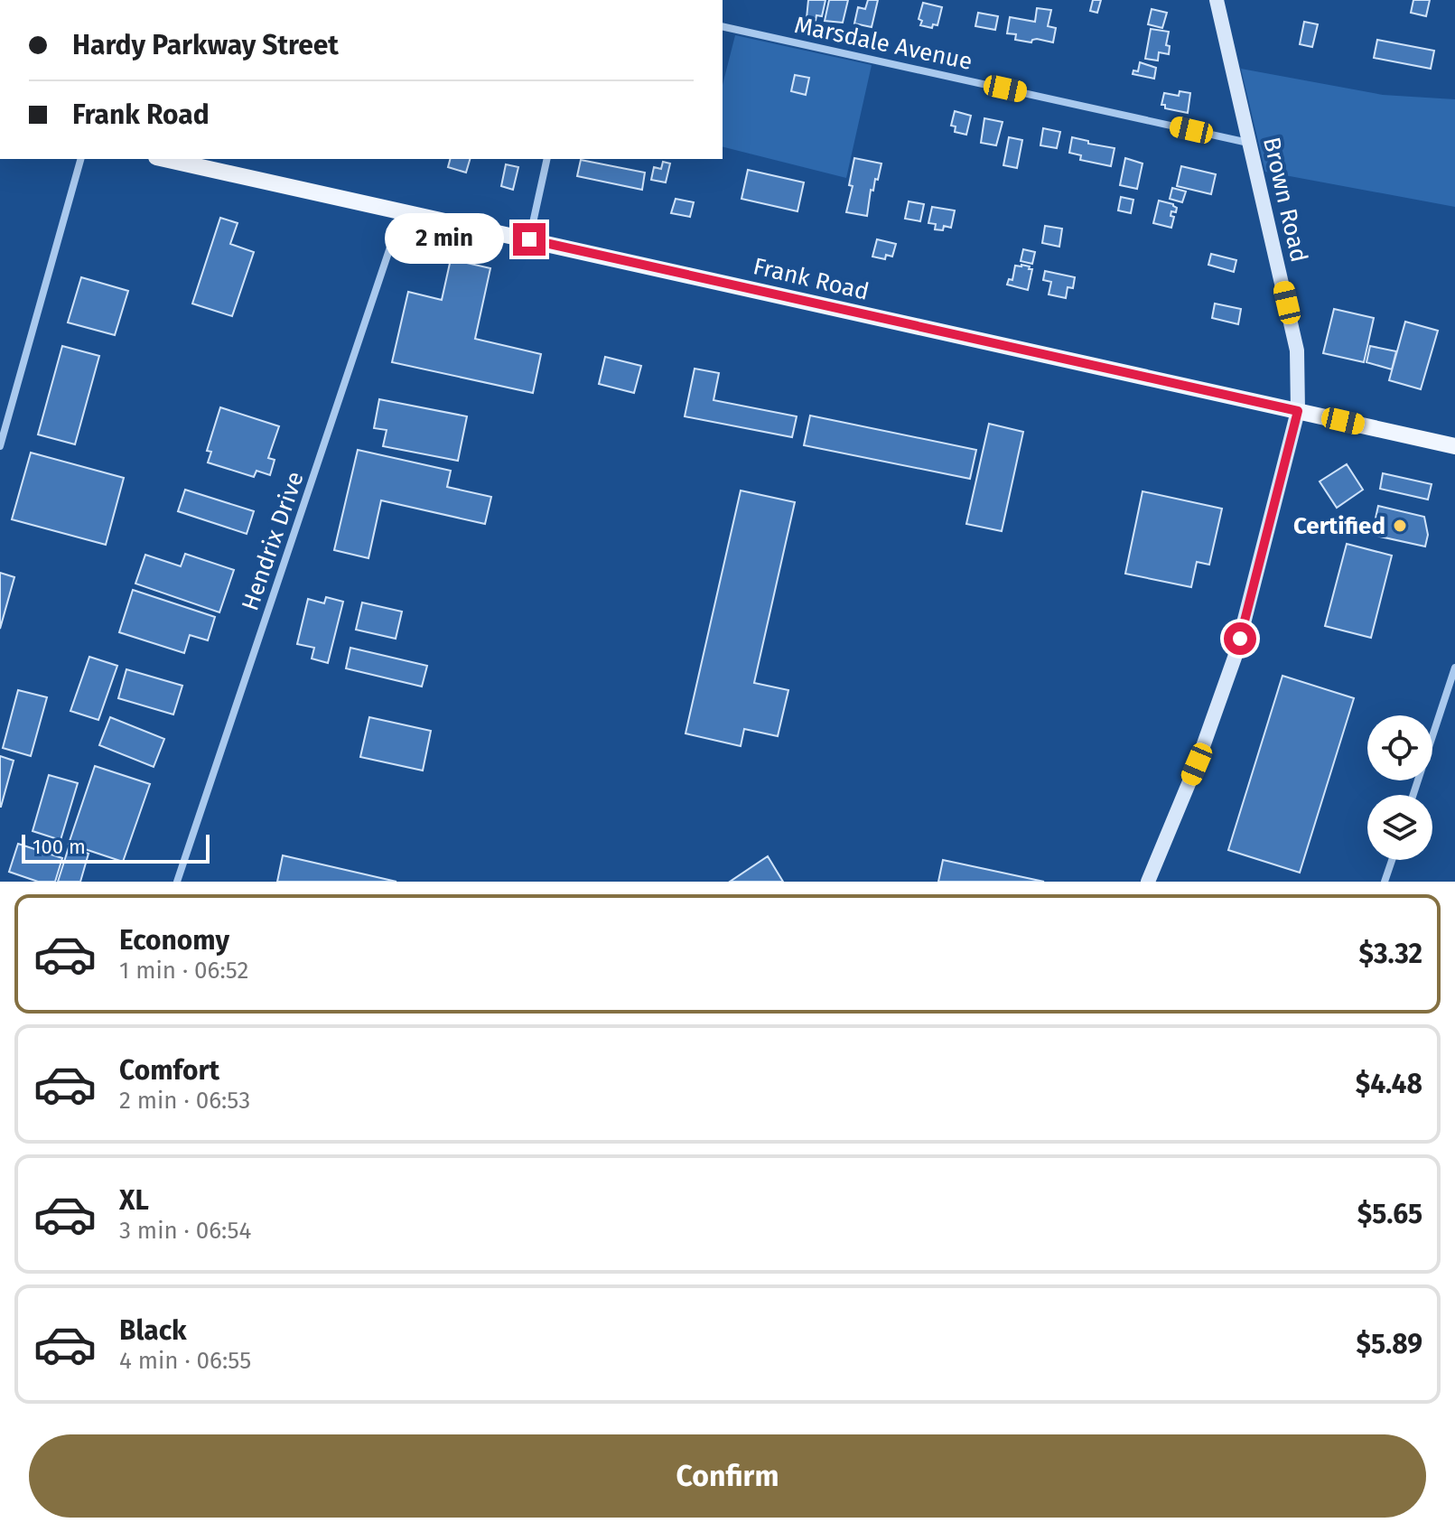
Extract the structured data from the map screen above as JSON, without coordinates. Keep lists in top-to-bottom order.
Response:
{
  "streets": {
    "main road": ["Brown Road", "Frank Road"],
    "street": ["Marsdale Avenue", "Hendrix Drive"]
  },
  "crossings": [
    ["Marsdale Avenue", "Brown Road"],
    ["Brown Road", "Frank Road"],
    ["Frank Road", "Hendrix Drive"]
  ],
  "places": ["Certified"],
  "scale_bar": "100 m",
  "page": {
    "banner": ["Hardy Parkway Street", "Frank Road"],
    "bubble": "2 min",
    "scale": "100 m",
    "list": [
      {
        "name": "Economy",
        "note": "1 min · 06:52",
        "value": "$3.32"
      },
      {
        "name": "Comfort",
        "note": "2 min · 06:53",
        "value": "$4.48"
      },
      {
        "name": "XL",
        "note": "3 min · 06:54",
        "value": "$5.65"
      },
      {
        "name": "Black",
        "note": "4 min · 06:55",
        "value": "$5.89"
      }
    ],
    "buttons": "Confirm"
  }
}
